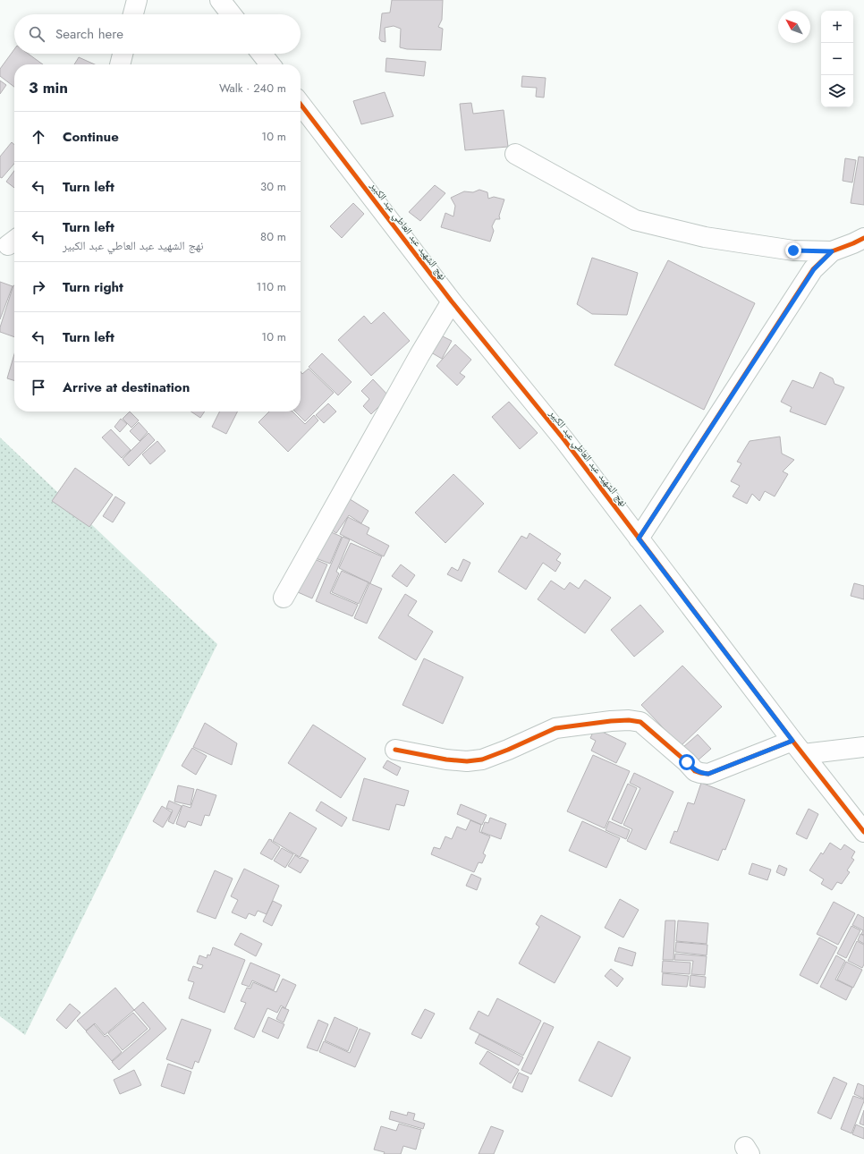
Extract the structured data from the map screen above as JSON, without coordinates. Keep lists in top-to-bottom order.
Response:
{
  "streets": {
    "street": ["نهج الشهيد عبد العاطي عبد الكبير"]
  },
  "north": "top left",
  "page": {
    "map_buttons": ["+", "−"],
    "search": "Search here",
    "heading": ["3 min", "Walk · 240 m"],
    "list": [
      ["Continue", "10 m"],
      ["Turn left", "30 m"],
      ["Turn left", "نهج الشهيد عبد العاطي عبد الكبير", "80 m"],
      ["Turn right", "110 m"],
      ["Turn left", "10 m"],
      "Arrive at destination"
    ]
  }
}
